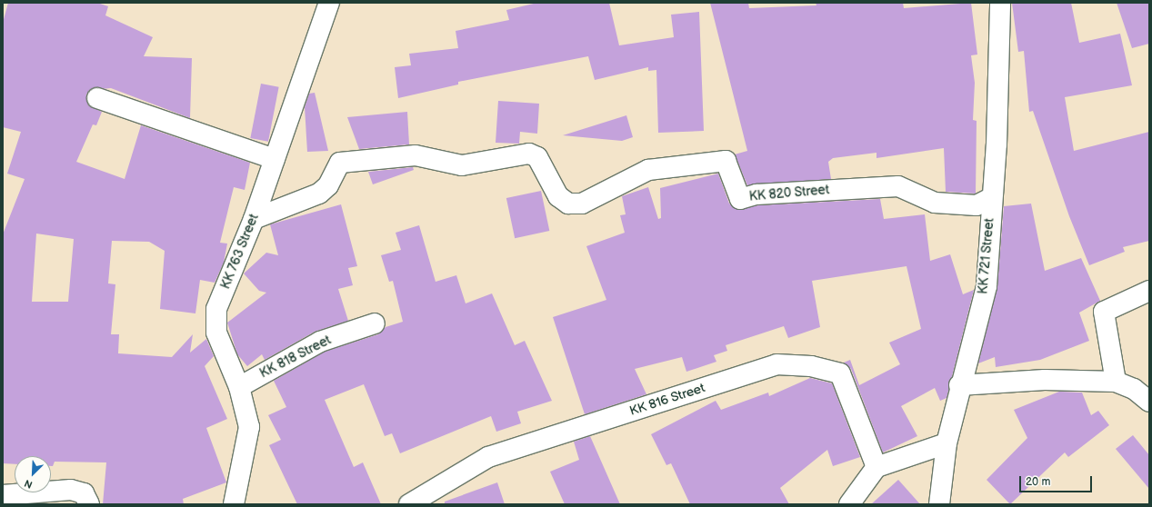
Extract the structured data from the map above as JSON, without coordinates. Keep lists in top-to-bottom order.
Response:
{
  "streets": {
    "street": [
      "KK 820 Street",
      "KK 763 Street",
      "KK 721 Street",
      "KK 818 Street",
      "KK 816 Street"
    ]
  },
  "crossings": [
    ["KK 820 Street", "KK 763 Street"],
    ["KK 820 Street", "KK 721 Street"],
    ["KK 763 Street", "KK 818 Street"]
  ],
  "scale_bar": "20 m",
  "north": "bottom left"
}
